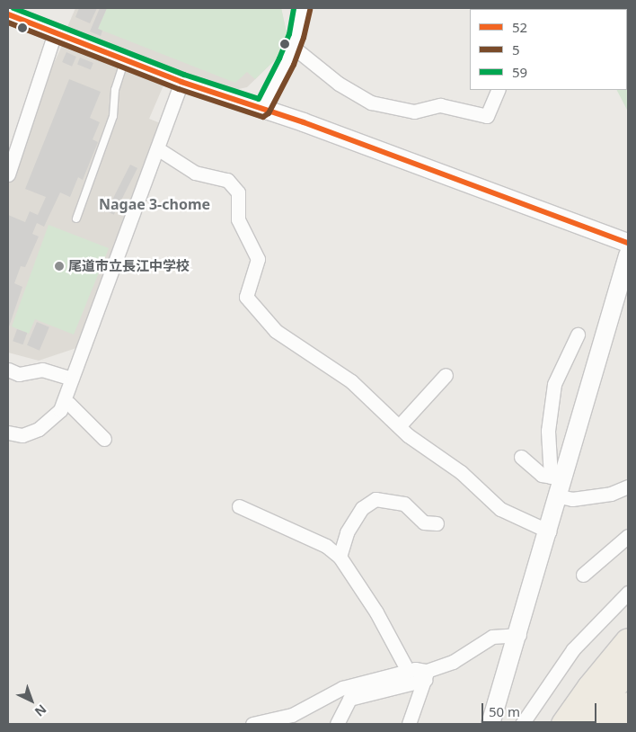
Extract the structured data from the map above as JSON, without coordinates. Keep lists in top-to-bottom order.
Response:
{
  "districts": ["Nagae 3-chome"],
  "places": ["尾道市立長江中学校"],
  "lines": ["transit line 59", "transit line 5", "transit line 52"],
  "legend": ["52", "5", "59"],
  "scale_bar": "50 m",
  "north": "bottom right"
}
